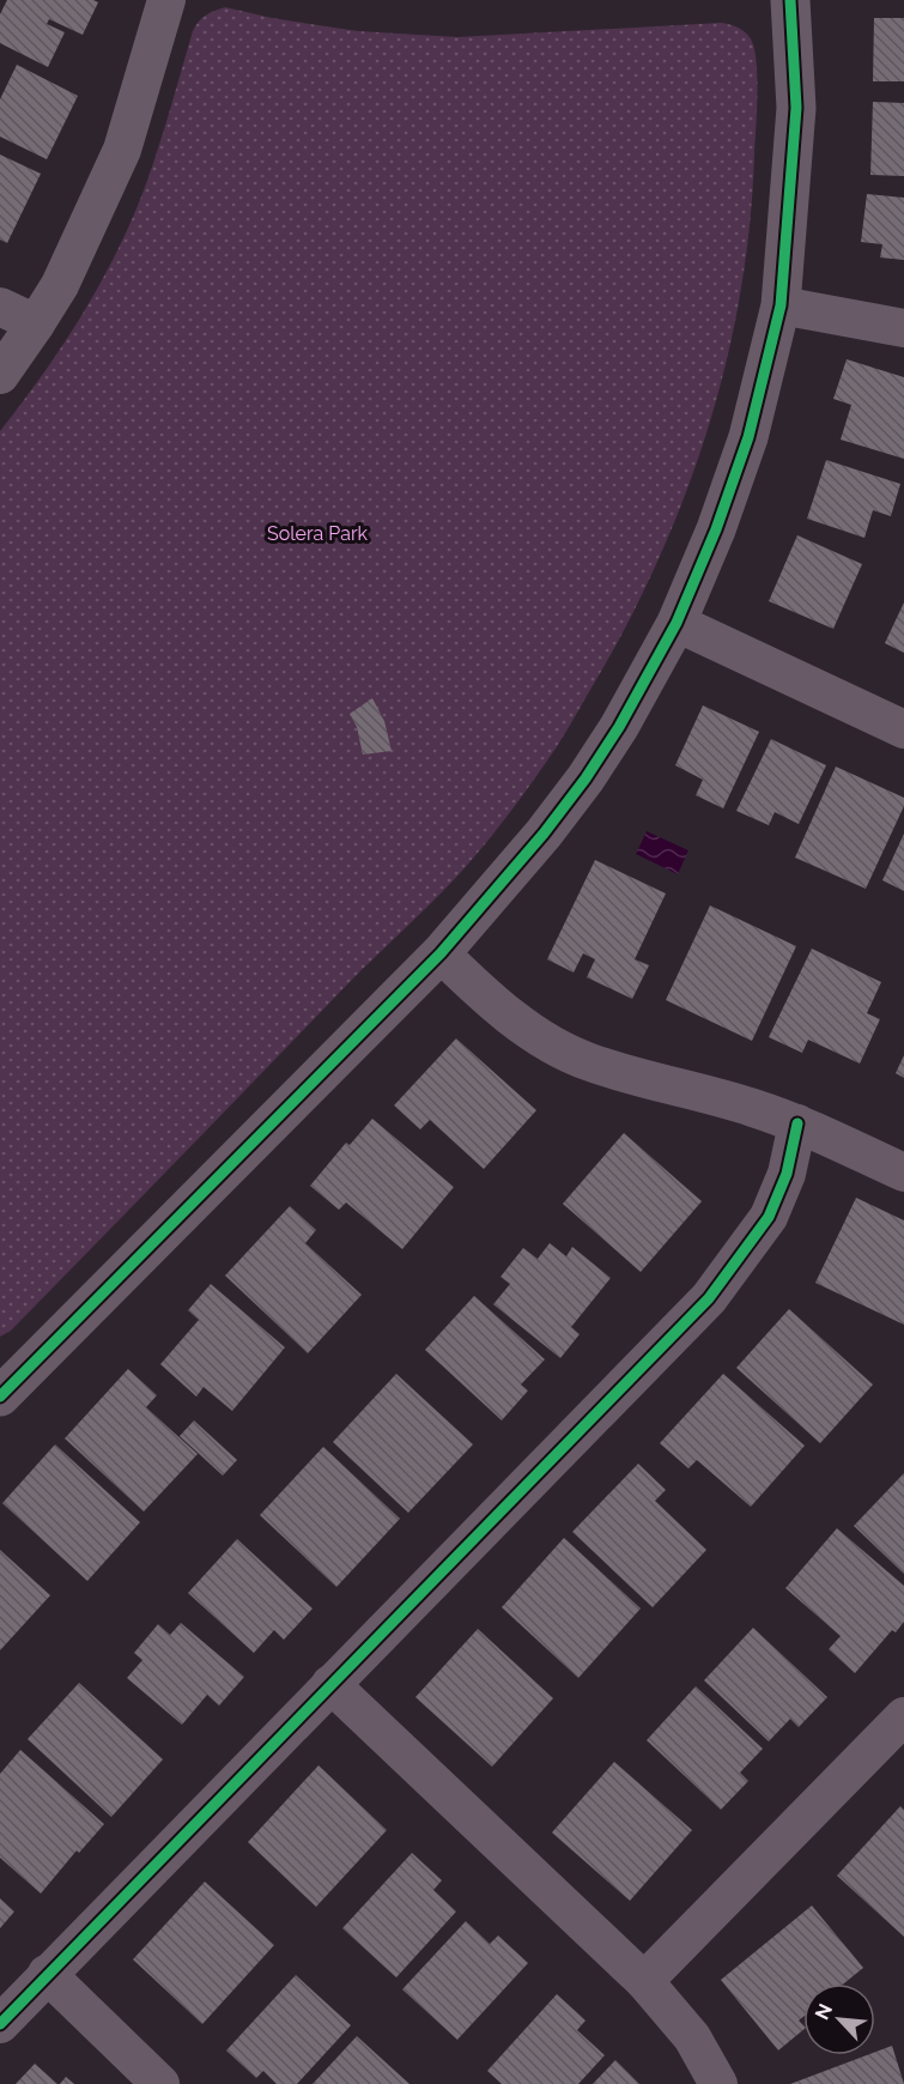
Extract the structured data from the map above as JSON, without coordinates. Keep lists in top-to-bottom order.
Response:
{
  "parks": ["Solera Park"],
  "north": "top left"
}
